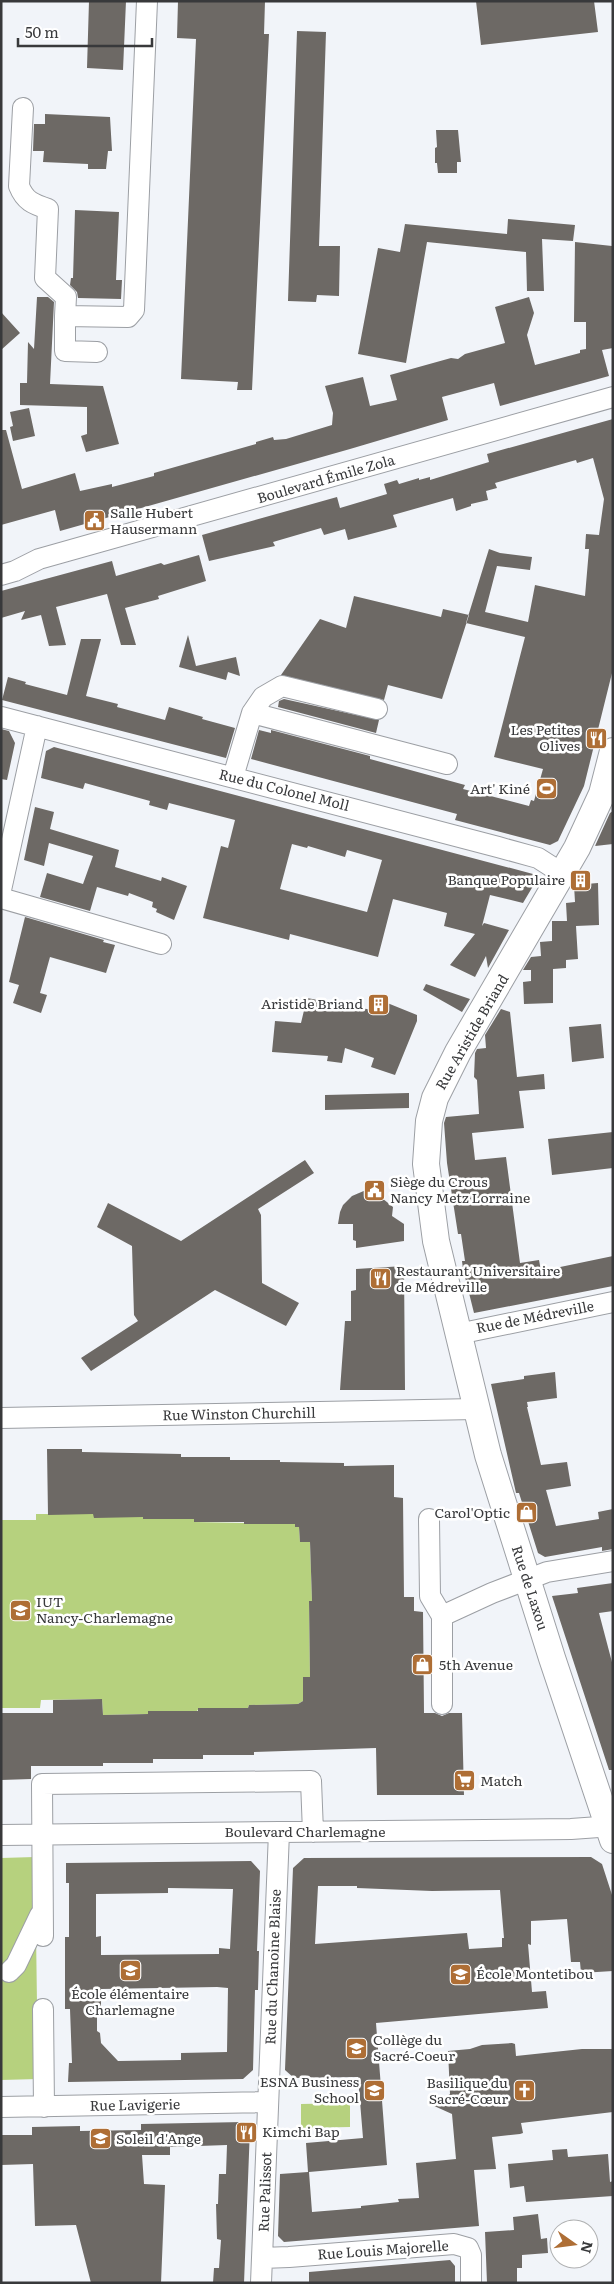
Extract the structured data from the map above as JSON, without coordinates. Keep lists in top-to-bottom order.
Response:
{
  "streets": {
    "main road": ["Rue Aristide Briand", "Rue de Laxou"],
    "street": [
      "Boulevard Émile Zola",
      "Rue du Colonel Moll",
      "Rue de Médreville",
      "Rue Winston Churchill",
      "Boulevard Charlemagne",
      "Rue du Chanoine Blaise",
      "Rue Lavigerie",
      "Rue Palissot",
      "Rue Louis Majorelle"
    ]
  },
  "crossings": [
    ["Rue du Colonel Moll", "Rue Aristide Briand"],
    ["Rue Aristide Briand", "Rue de Médreville"],
    ["Rue Aristide Briand", "Rue de Laxou"],
    ["Rue de Médreville", "Rue de Laxou"],
    ["Rue Winston Churchill", "Rue de Laxou"],
    ["Rue de Laxou", "Boulevard Charlemagne"],
    ["Boulevard Charlemagne", "Rue du Chanoine Blaise"],
    ["Rue du Chanoine Blaise", "Rue Lavigerie"],
    ["Rue du Chanoine Blaise", "Rue Palissot"],
    ["Rue Lavigerie", "Rue Palissot"],
    ["Rue Palissot", "Rue Louis Majorelle"]
  ],
  "places": {
    "public building": ["Salle Hubert Hausermann", "Siège du Crous Nancy Metz Lorraine"],
    "restaurant": ["Les Petites Olives", "Restaurant Universitaire de Médreville", "Kimchi Bap"],
    "sports": ["Art' Kiné"],
    "building": ["Banque Populaire", "Aristide Briand"],
    "shop": ["Carol'Optic", "5th Avenue"],
    "school or university": [
      "IUT Nancy-Charlemagne",
      "École élémentaire Charlemagne",
      "École Montetibou",
      "Collège du Sacré-Coeur",
      "ESNA Business School",
      "Soleil d'Ange"
    ],
    "supermarket": ["Match"],
    "church": ["Basilique du Sacré-Cœur"]
  },
  "scale_bar": "50 m",
  "north": "right"
}
